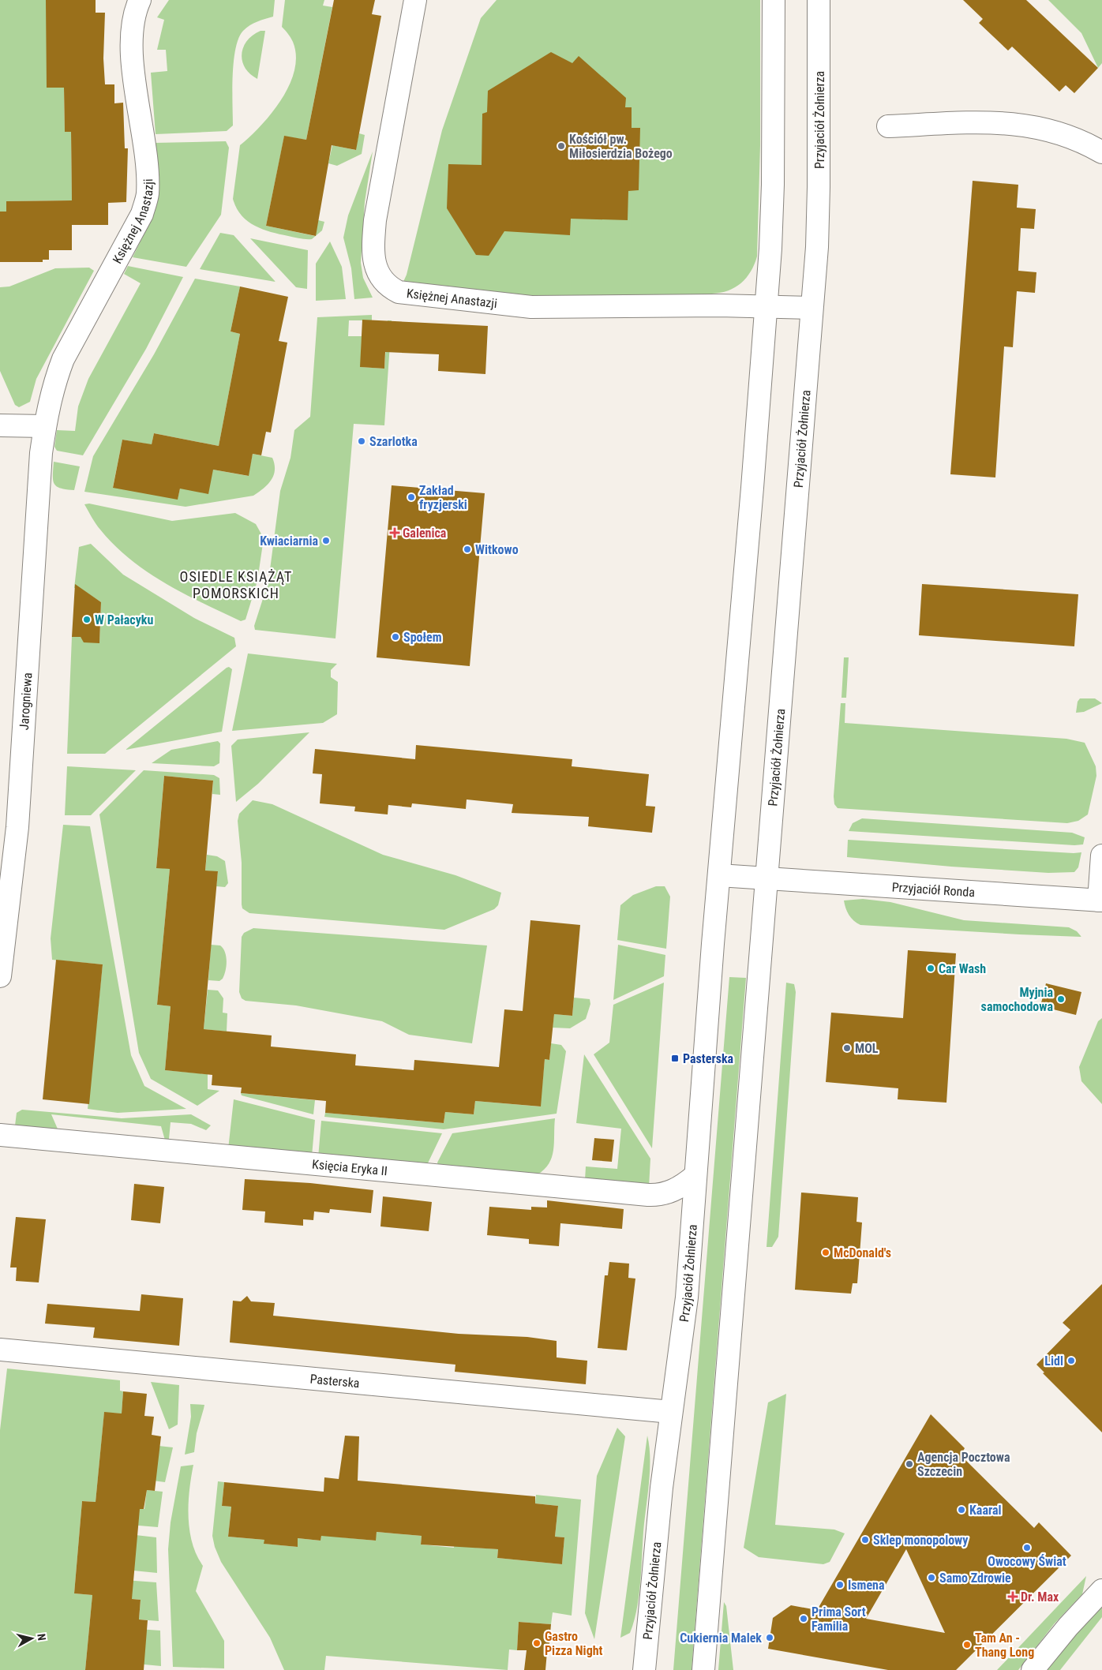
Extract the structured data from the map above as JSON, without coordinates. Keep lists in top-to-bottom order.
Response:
{
  "streets": {
    "street": [
      "Przyjaciół Żołnierza",
      "Księżnej Anastazji",
      "Jarogniewa",
      "Przyjaciół Ronda",
      "Księcia Eryka II",
      "Pasterska"
    ]
  },
  "crossings": [
    ["Przyjaciół Żołnierza", "Księżnej Anastazji"],
    ["Przyjaciół Żołnierza", "Przyjaciół Ronda"],
    ["Przyjaciół Żołnierza", "Księcia Eryka II"],
    ["Przyjaciół Żołnierza", "Pasterska"],
    ["Księżnej Anastazji", "Jarogniewa"]
  ],
  "districts": ["OSIEDLE KSIĄŻĄT POMORSKICH"],
  "places": {
    "other": [
      "Kościół pw. Miłosierdzia Bożego",
      "Szarlotka",
      "Zakład fryzjerski",
      "Kwiaciarnia",
      "Witkowo",
      "W Pałacyku",
      "Społem",
      "Car Wash",
      "Myjnia samochodowa",
      "MOL",
      "McDonald's",
      "Lidl",
      "Agencja Pocztowa Szczecin",
      "Kaaral",
      "Sklep monopolowy",
      "Owocowy Świat",
      "Samo Zdrowie",
      "Ismena",
      "Prima Sort Familia",
      "Cukiernia Malek",
      "Gastro Pizza Night",
      "Tam An - Thang Long"
    ],
    "health": ["Galenica", "Dr. Max"],
    "transit": ["Pasterska"]
  },
  "north": "right"
}
